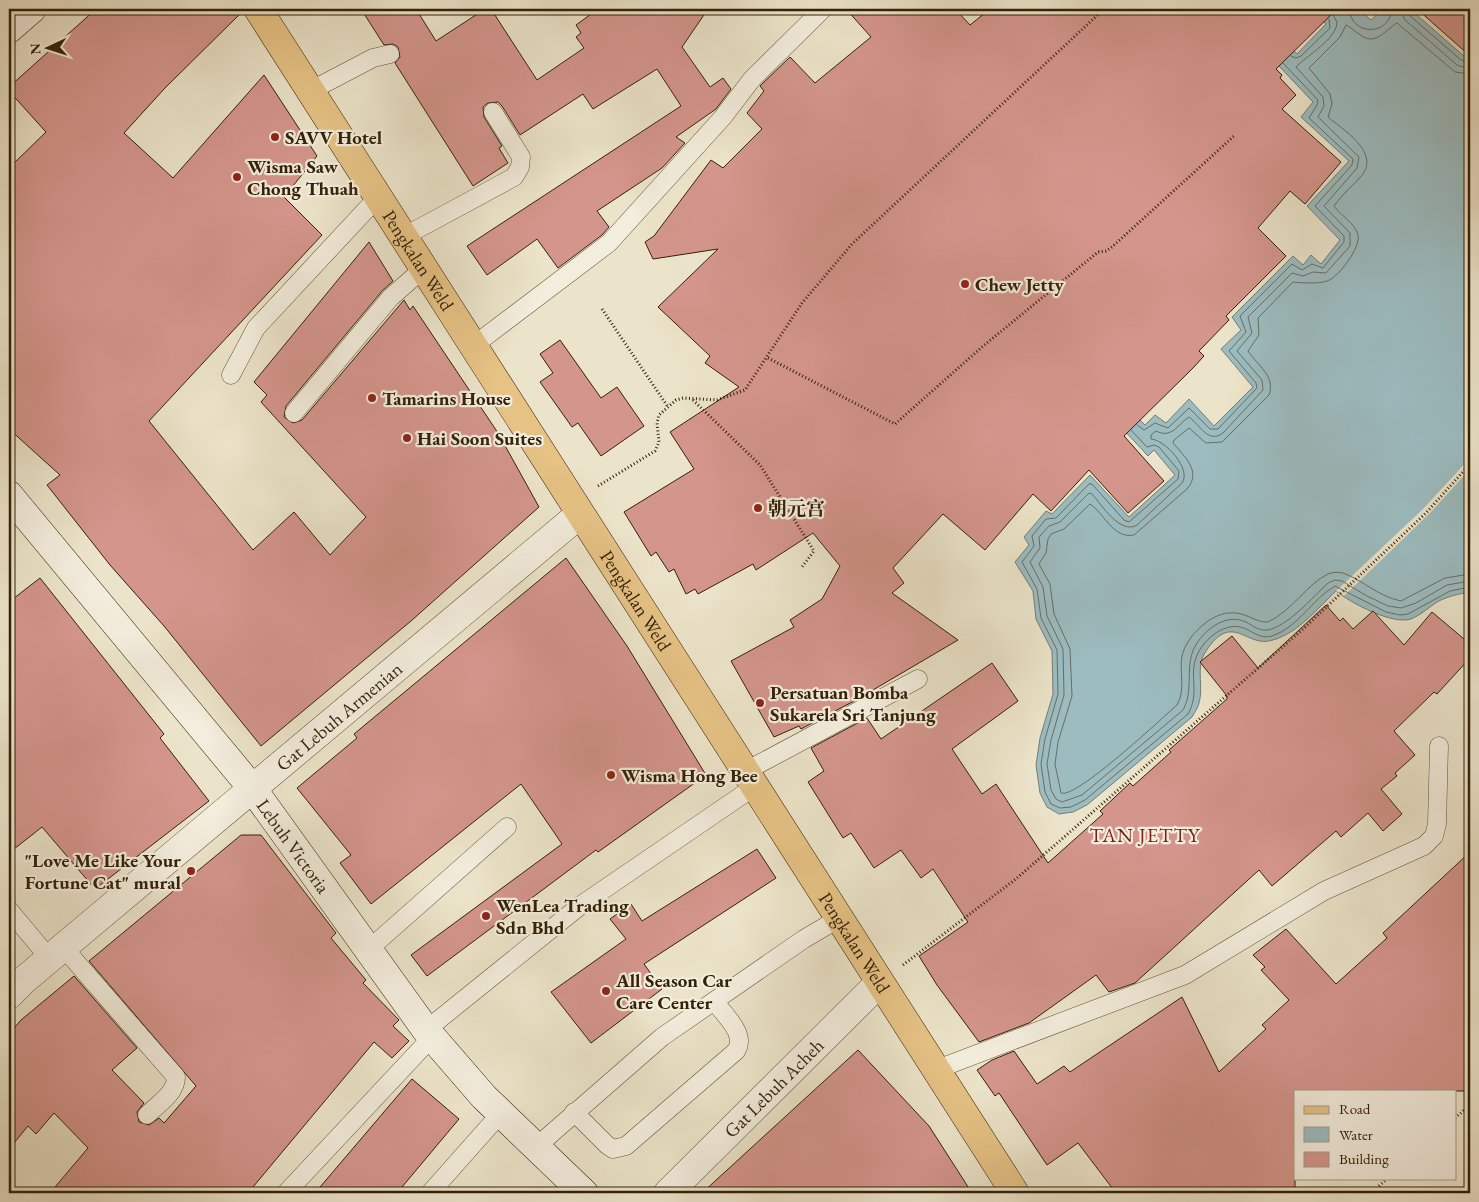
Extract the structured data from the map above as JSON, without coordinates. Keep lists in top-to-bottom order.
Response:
{
  "streets": {
    "main road": ["Pengkalan Weld"],
    "street": ["Gat Lebuh Armenian", "Lebuh Victoria", "Gat Lebuh Acheh"]
  },
  "crossings": [
    ["Pengkalan Weld", "Gat Lebuh Armenian"],
    ["Pengkalan Weld", "Gat Lebuh Acheh"],
    ["Gat Lebuh Armenian", "Lebuh Victoria"]
  ],
  "districts": ["TAN JETTY"],
  "places": [
    "SAVV Hotel",
    "Wisma Saw Chong Thuah",
    "Chew Jetty",
    "Tamarins House",
    "Hai Soon Suites",
    "朝元宫",
    "Persatuan Bomba Sukarela Sri Tanjung",
    "Wisma Hong Bee",
    "\"Love Me Like Your Fortune Cat\" mural",
    "WenLea Trading Sdn Bhd",
    "All Season Car Care Center"
  ],
  "legend": ["Road", "Water", "Building"],
  "north": "left"
}
